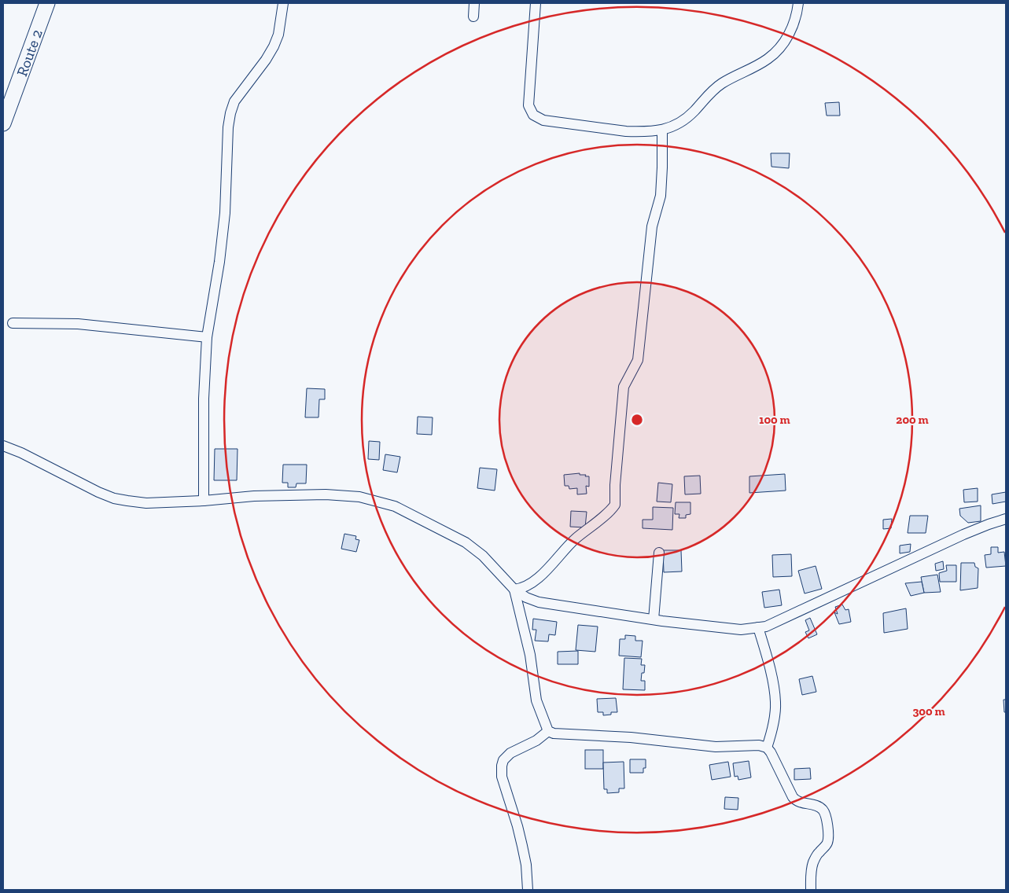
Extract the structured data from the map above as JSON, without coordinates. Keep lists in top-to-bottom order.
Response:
{
  "streets": {
    "highway": ["Route 2"]
  },
  "rings": ["100 m", "200 m", "300 m"]
}
